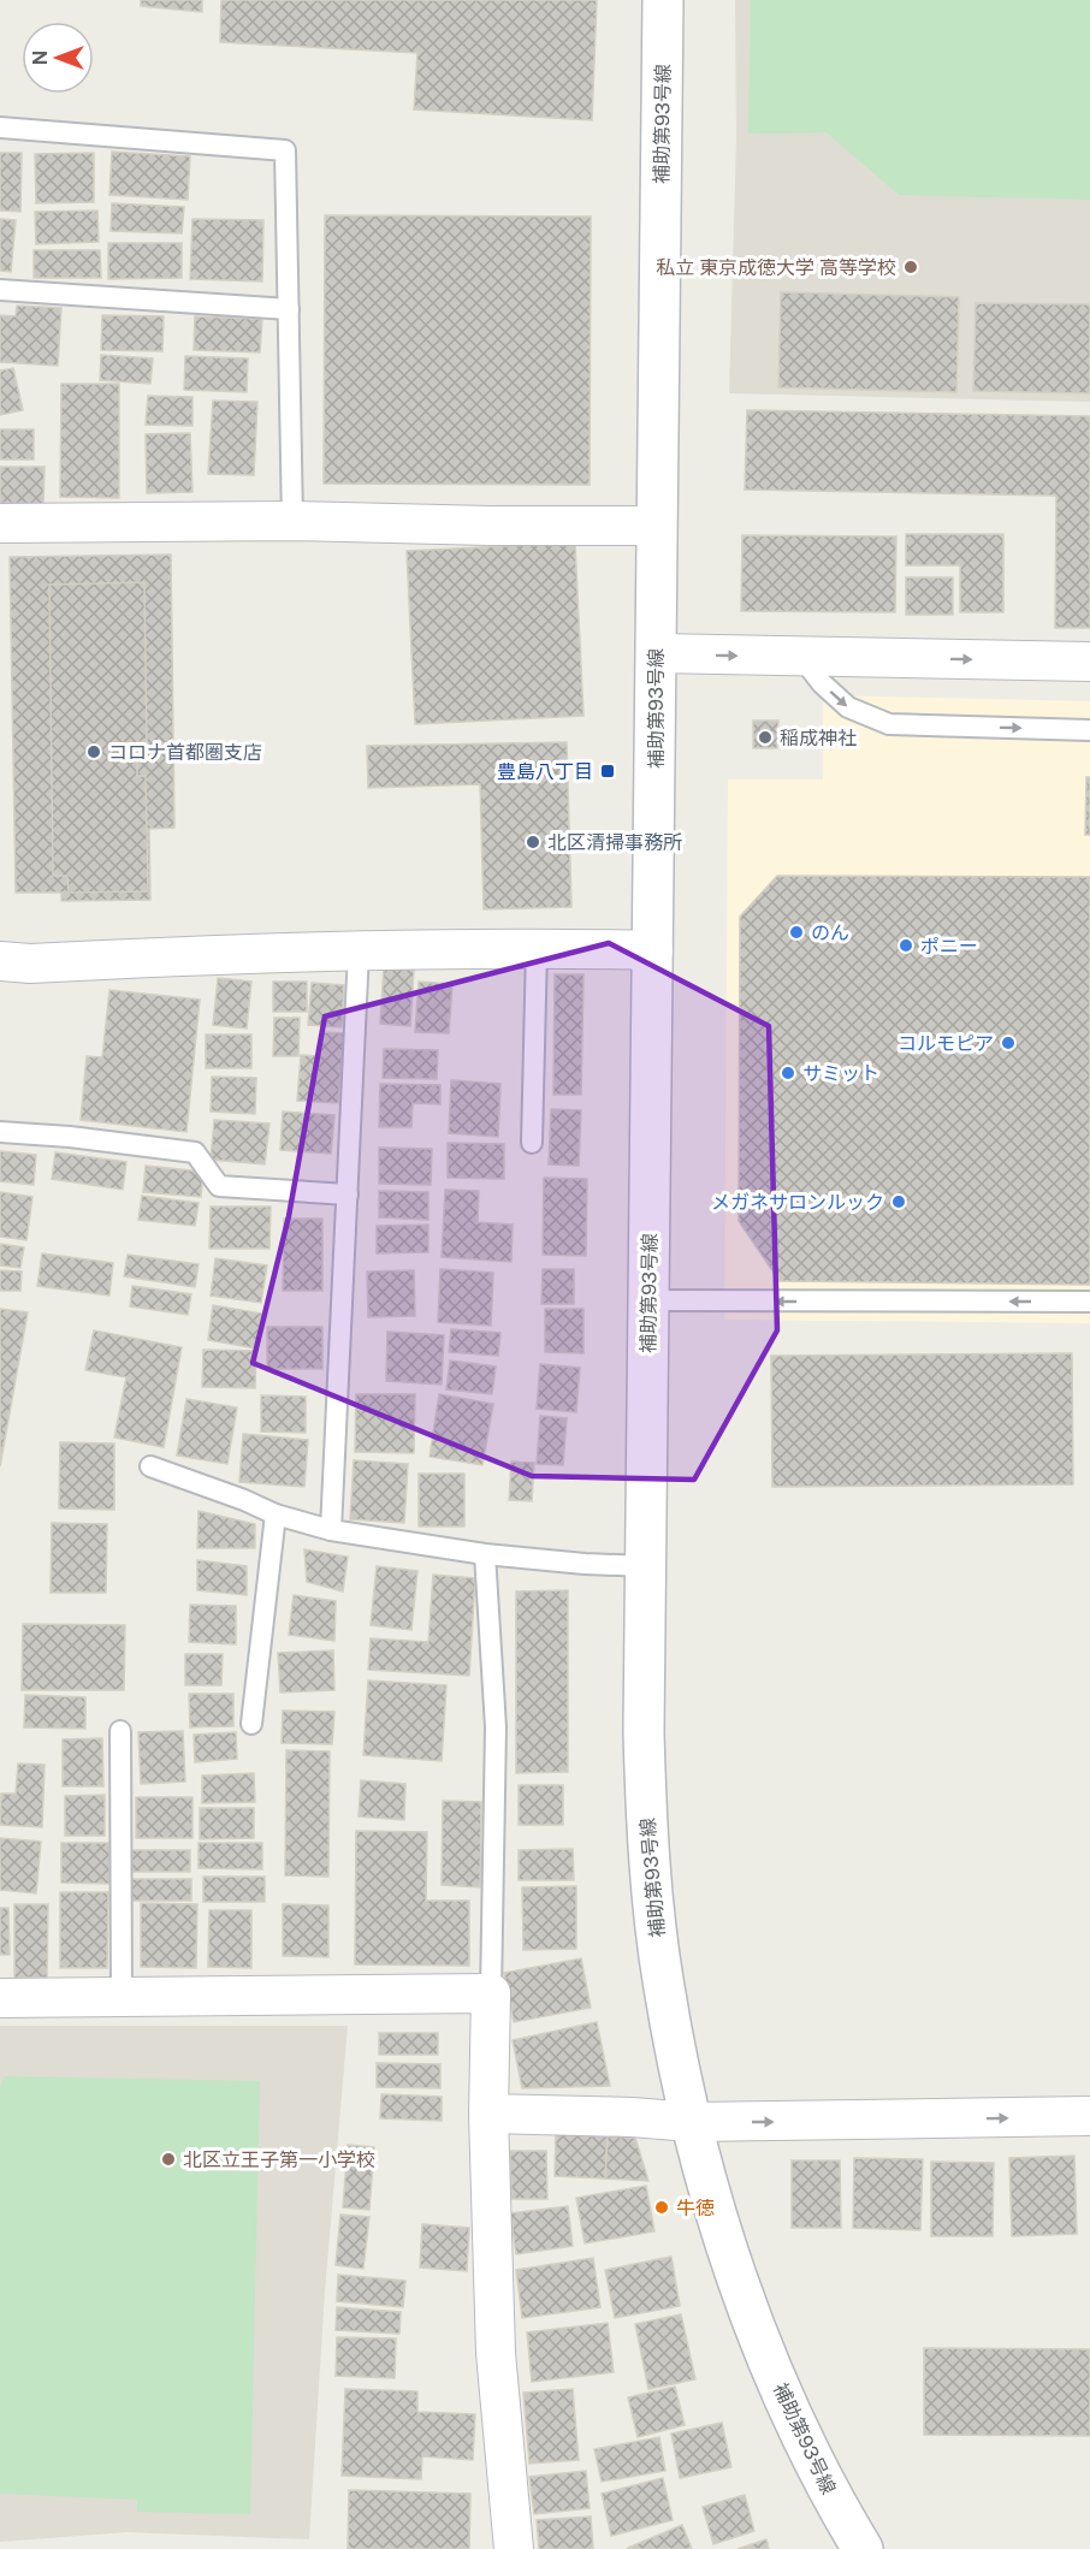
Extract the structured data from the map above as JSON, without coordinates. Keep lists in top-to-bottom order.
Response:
{
  "streets": {
    "street": ["補助第93号線"]
  },
  "places": {
    "other": [
      "私立 東京成徳大学 高等学校",
      "稲成神社",
      "コロナ首都圏支店",
      "北区清掃事務所",
      "のん",
      "ポニー",
      "コルモピア",
      "サミット",
      "メガネサロンルック",
      "北区立王子第一小学校",
      "牛徳"
    ],
    "transit": ["豊島八丁目"]
  },
  "north": "left"
}
